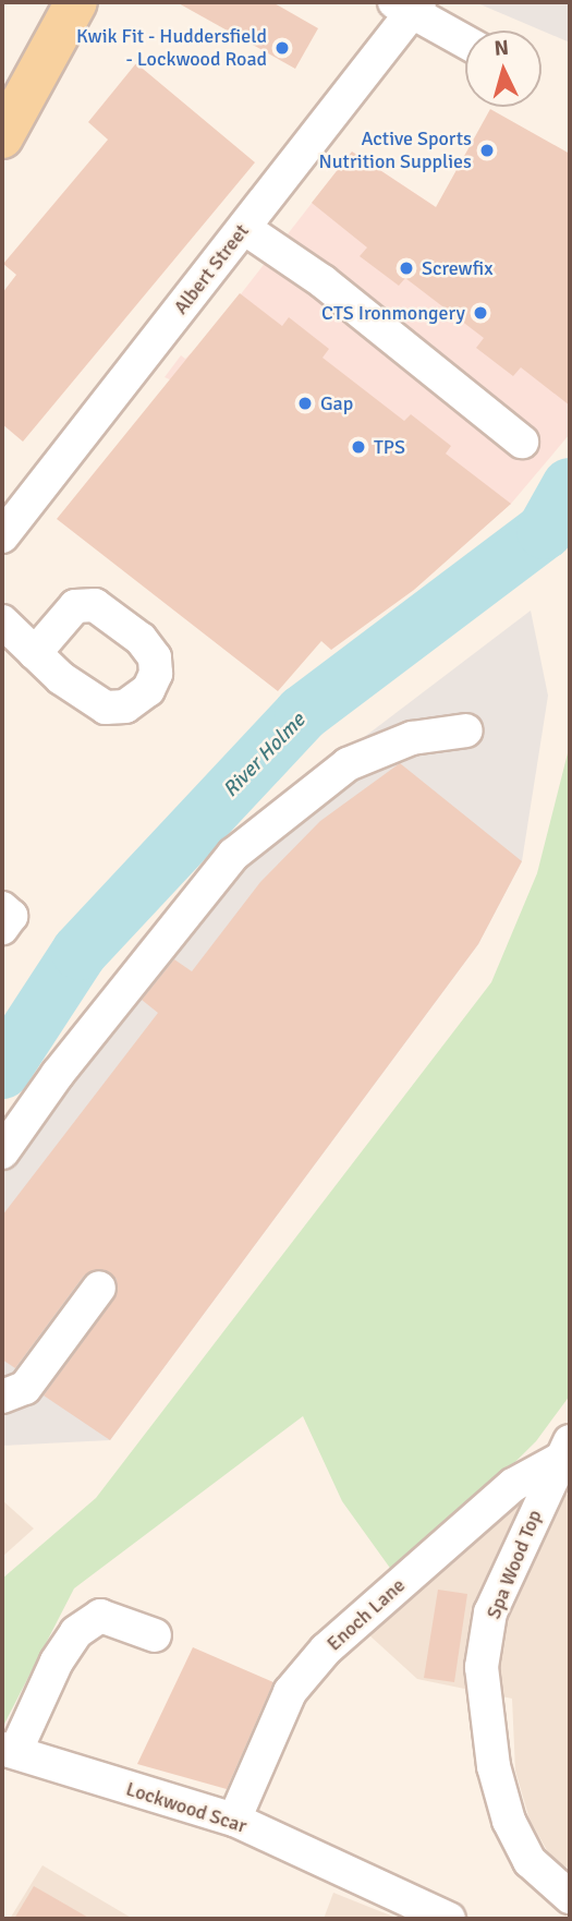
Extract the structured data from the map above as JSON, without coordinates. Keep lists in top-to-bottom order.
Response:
{
  "streets": {
    "street": [
      "Albert Street",
      "Spa Wood Top",
      "Enoch Lane",
      "Lockwood Scar"
    ]
  },
  "crossings": [
    ["Spa Wood Top", "Enoch Lane"],
    ["Enoch Lane", "Lockwood Scar"]
  ],
  "water": ["River Holme"],
  "places": [
    "Kwik Fit - Huddersfield - Lockwood Road",
    "Active Sports Nutrition Supplies",
    "Screwfix",
    "CTS Ironmongery",
    "Gap",
    "TPS"
  ],
  "north": "top"
}
